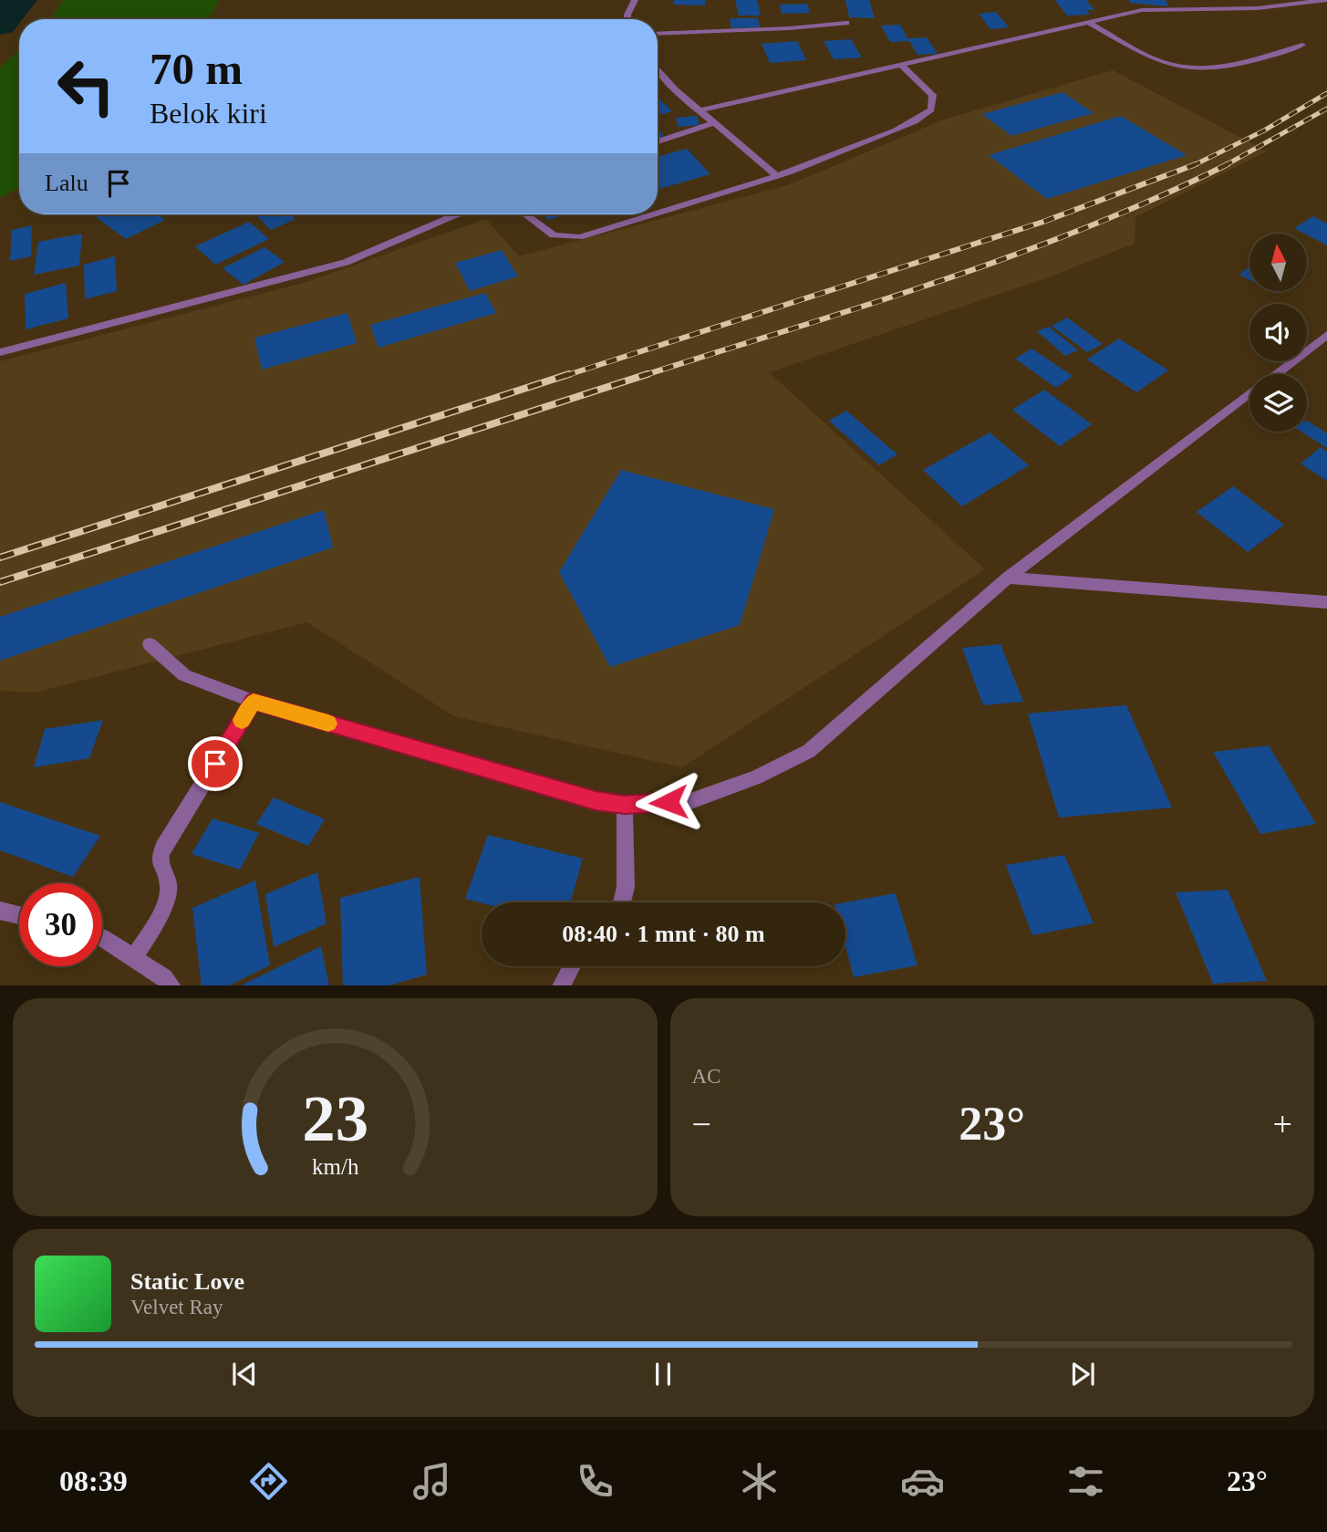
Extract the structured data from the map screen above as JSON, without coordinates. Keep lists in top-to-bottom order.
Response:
{
  "north": "top",
  "page": {
    "turn": ["70 m", "Belok kiri"],
    "then": "Lalu",
    "limit": "30",
    "trip": "08:40 · 1 mnt · 80 m",
    "tile": "AC",
    "heat": ["−", "23°", "+"],
    "song": ["Static Love", "Velvet Ray"],
    "tabs": ["08:39", "23°"],
    "gauge": ["23", "km/h"]
  }
}
